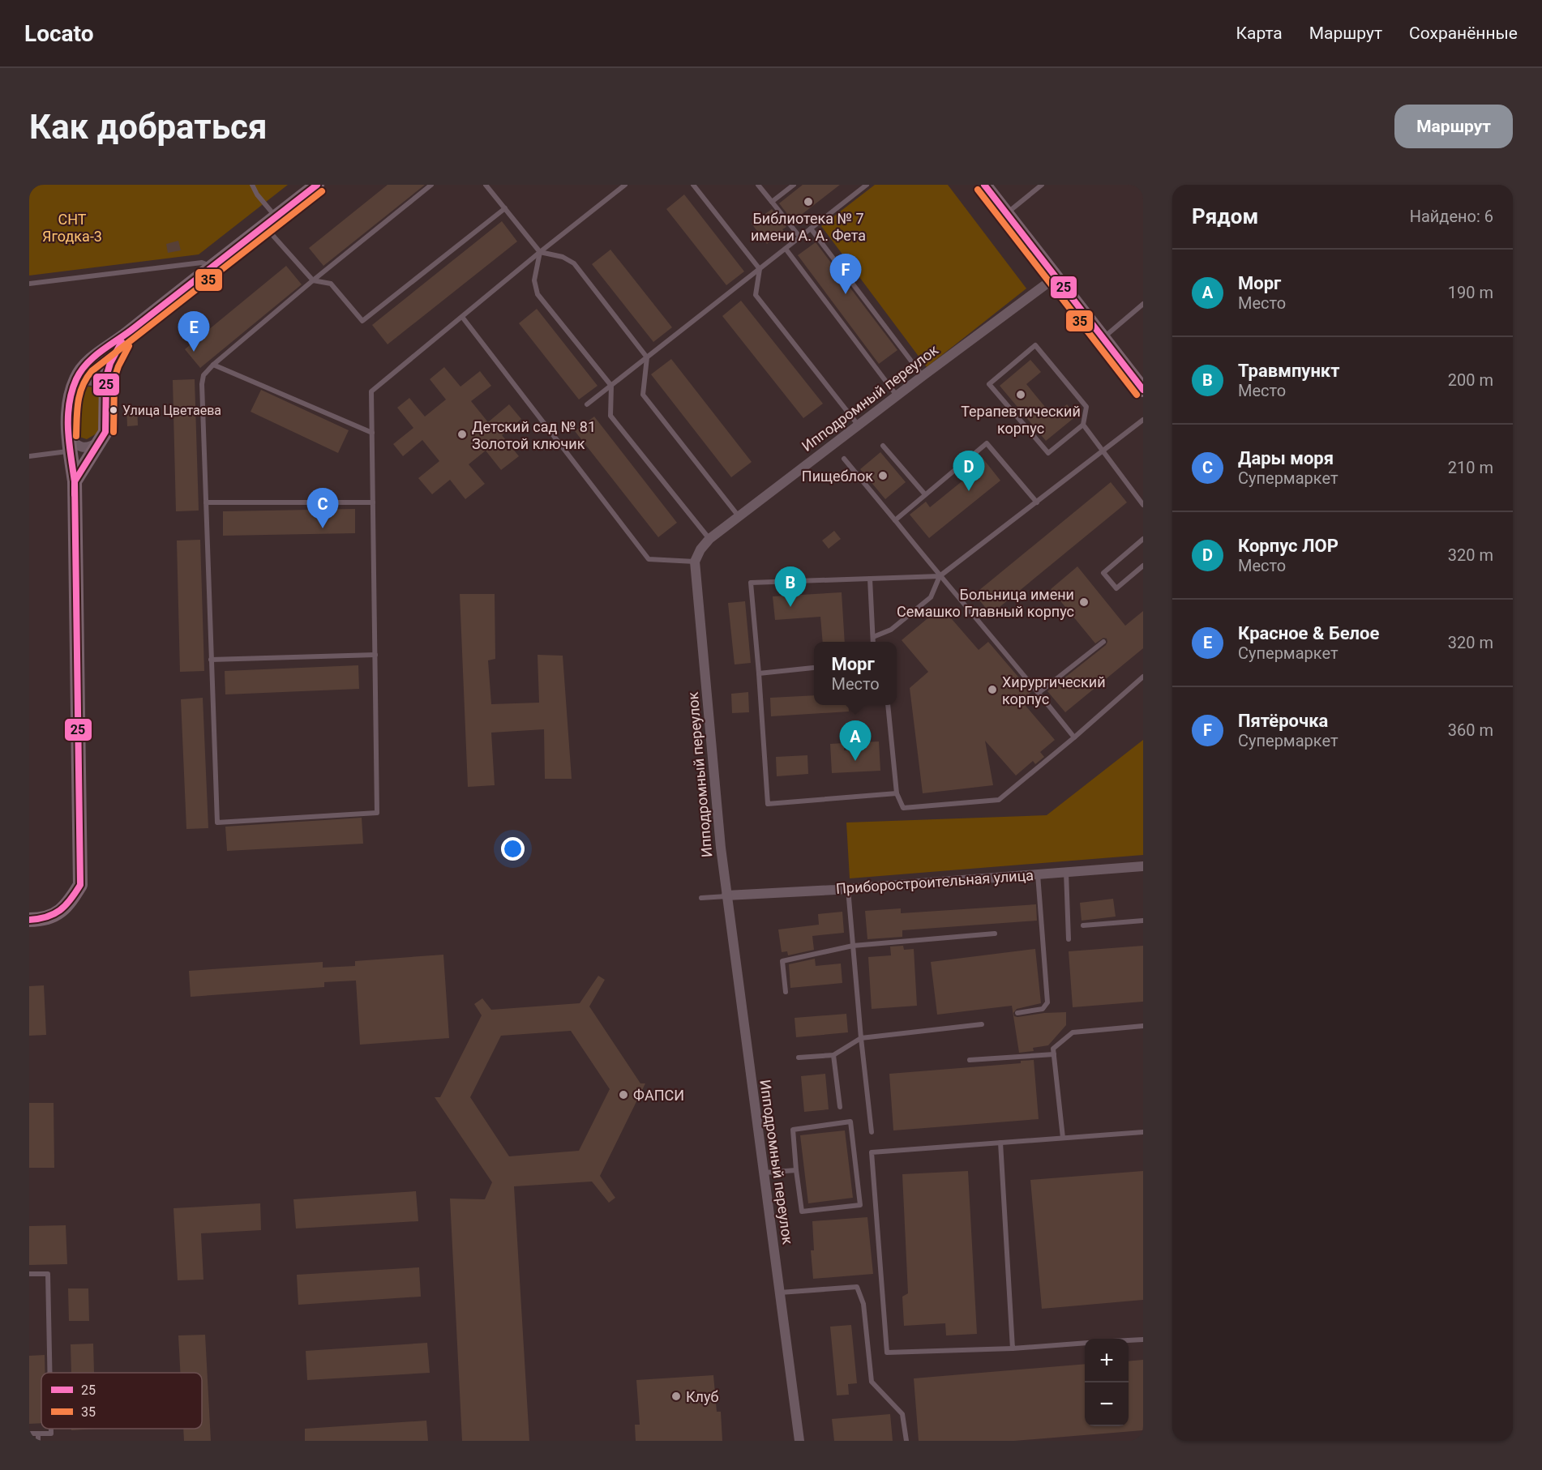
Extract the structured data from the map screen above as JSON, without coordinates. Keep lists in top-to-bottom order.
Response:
{
  "streets": {
    "street": ["Ипподромный переулок", "Приборостроительная улица"]
  },
  "crossings": [
    ["Ипподромный переулок", "Приборостроительная улица"]
  ],
  "parks": ["СНТ Ягодка-3"],
  "places": [
    "Библиотека № 7 имени А. А. Фета",
    "Терапевтический корпус",
    "Улица Цветаева",
    "Детский сад № 81 Золотой ключик",
    "Пищеблок",
    "Больница имени Семашко Главный корпус",
    "Хирургический корпус",
    "ФАПСИ",
    "Клуб"
  ],
  "lines": ["transit line 25", "transit line 35"],
  "legend": ["25", "35"],
  "page": {
    "header": "Locato",
    "nav": ["Карта", "Маршрут", "Сохранённые"],
    "buttons": "Маршрут",
    "title": "Как добраться",
    "heading": ["Рядом", "Найдено: 6"],
    "list": [
      {
        "mark": "A",
        "name": "Морг",
        "note": "Место",
        "value": "190 m"
      },
      {
        "mark": "B",
        "name": "Травмпункт",
        "note": "Место",
        "value": "200 m"
      },
      {
        "mark": "C",
        "name": "Дары моря",
        "note": "Супермаркет",
        "value": "210 m"
      },
      {
        "mark": "D",
        "name": "Корпус ЛОР",
        "note": "Место",
        "value": "320 m"
      },
      {
        "mark": "E",
        "name": "Красное & Белое",
        "note": "Супермаркет",
        "value": "320 m"
      },
      {
        "mark": "F",
        "name": "Пятёрочка",
        "note": "Супермаркет",
        "value": "360 m"
      }
    ],
    "pins": [
      "F",
      "E",
      "D",
      "C",
      "B",
      "A"
    ],
    "popup": ["Морг", "Место"],
    "map_buttons": ["+", "−"]
  }
}
